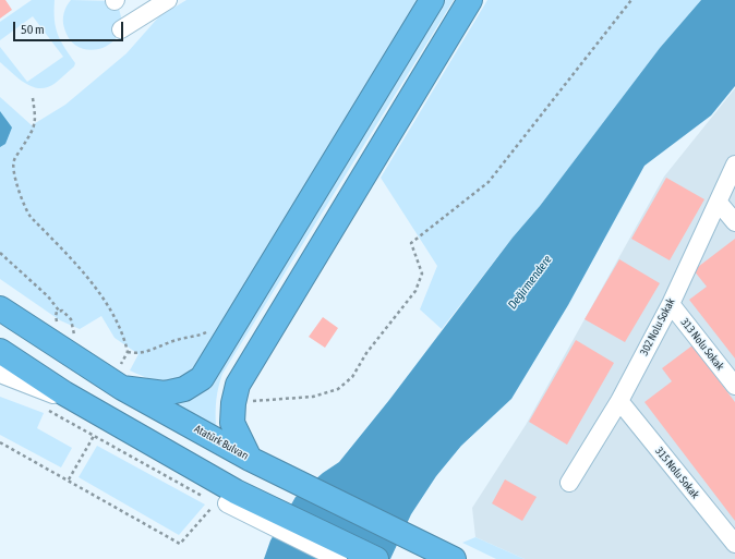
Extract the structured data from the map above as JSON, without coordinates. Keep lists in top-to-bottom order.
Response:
{
  "streets": {
    "highway": ["Atatürk Bulvarı"],
    "street": ["302 Nolu Sokak", "313 Nolu Sokak", "315 Nolu Sokak"]
  },
  "crossings": [
    ["302 Nolu Sokak", "313 Nolu Sokak"],
    ["302 Nolu Sokak", "315 Nolu Sokak"]
  ],
  "water": ["Değirmendere"],
  "scale_bar": "50 m"
}
